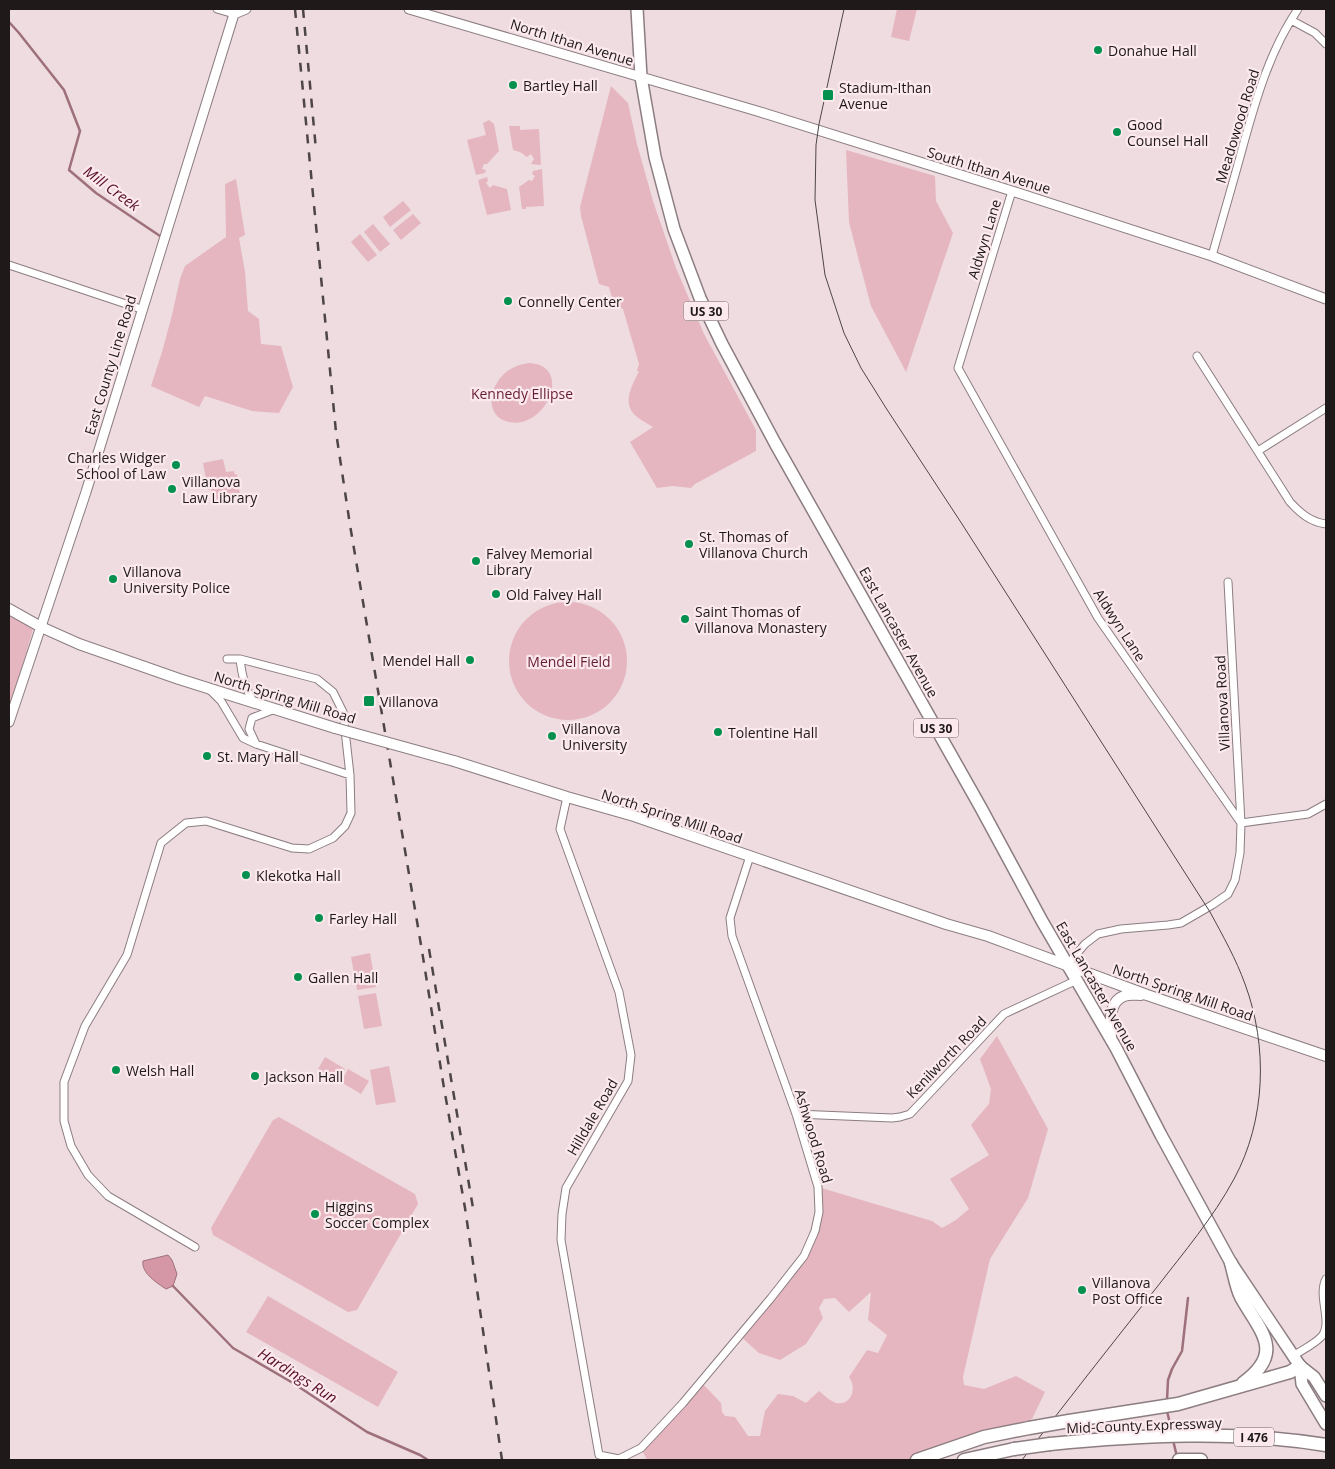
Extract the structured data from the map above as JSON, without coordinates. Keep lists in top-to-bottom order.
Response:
{
  "streets": {
    "highway": [
      "US 30",
      "East Lancaster Avenue",
      "Mid-County Expressway",
      "I 476"
    ],
    "main road": ["North Spring Mill Road"],
    "street": [
      "North Ithan Avenue",
      "Meadowood Road",
      "South Ithan Avenue",
      "Aldwyn Lane",
      "East County Line Road",
      "Villanova Road",
      "Kenilworth Road",
      "Hilldale Road",
      "Ashwood Road"
    ]
  },
  "crossings": [
    ["North Ithan Avenue", "South Ithan Avenue"],
    ["North Ithan Avenue", "East Lancaster Avenue"],
    ["Meadowood Road", "South Ithan Avenue"],
    ["South Ithan Avenue", "Aldwyn Lane"],
    ["South Ithan Avenue", "East Lancaster Avenue"],
    ["Aldwyn Lane", "Villanova Road"],
    ["East County Line Road", "North Spring Mill Road"],
    ["East Lancaster Avenue", "North Spring Mill Road"],
    ["East Lancaster Avenue", "Kenilworth Road"],
    ["North Spring Mill Road", "Hilldale Road"],
    ["North Spring Mill Road", "Ashwood Road"],
    ["Kenilworth Road", "Ashwood Road"],
    ["Hilldale Road", "Ashwood Road"]
  ],
  "water": ["Mill Creek", "Hardings Run"],
  "parks": ["Kennedy Ellipse", "Mendel Field"],
  "places": {
    "other": [
      "Donahue Hall",
      "Bartley Hall",
      "Good Counsel Hall",
      "Connelly Center",
      "Charles Widger School of Law",
      "Villanova Law Library",
      "St. Thomas of Villanova Church",
      "Falvey Memorial Library",
      "Villanova University Police",
      "Old Falvey Hall",
      "Saint Thomas of Villanova Monastery",
      "Mendel Hall",
      "Tolentine Hall",
      "Villanova University",
      "St. Mary Hall",
      "Klekotka Hall",
      "Farley Hall",
      "Gallen Hall",
      "Welsh Hall",
      "Jackson Hall",
      "Higgins Soccer Complex",
      "Villanova Post Office"
    ],
    "transit": ["Stadium-Ithan Avenue", "Villanova"]
  }
}
